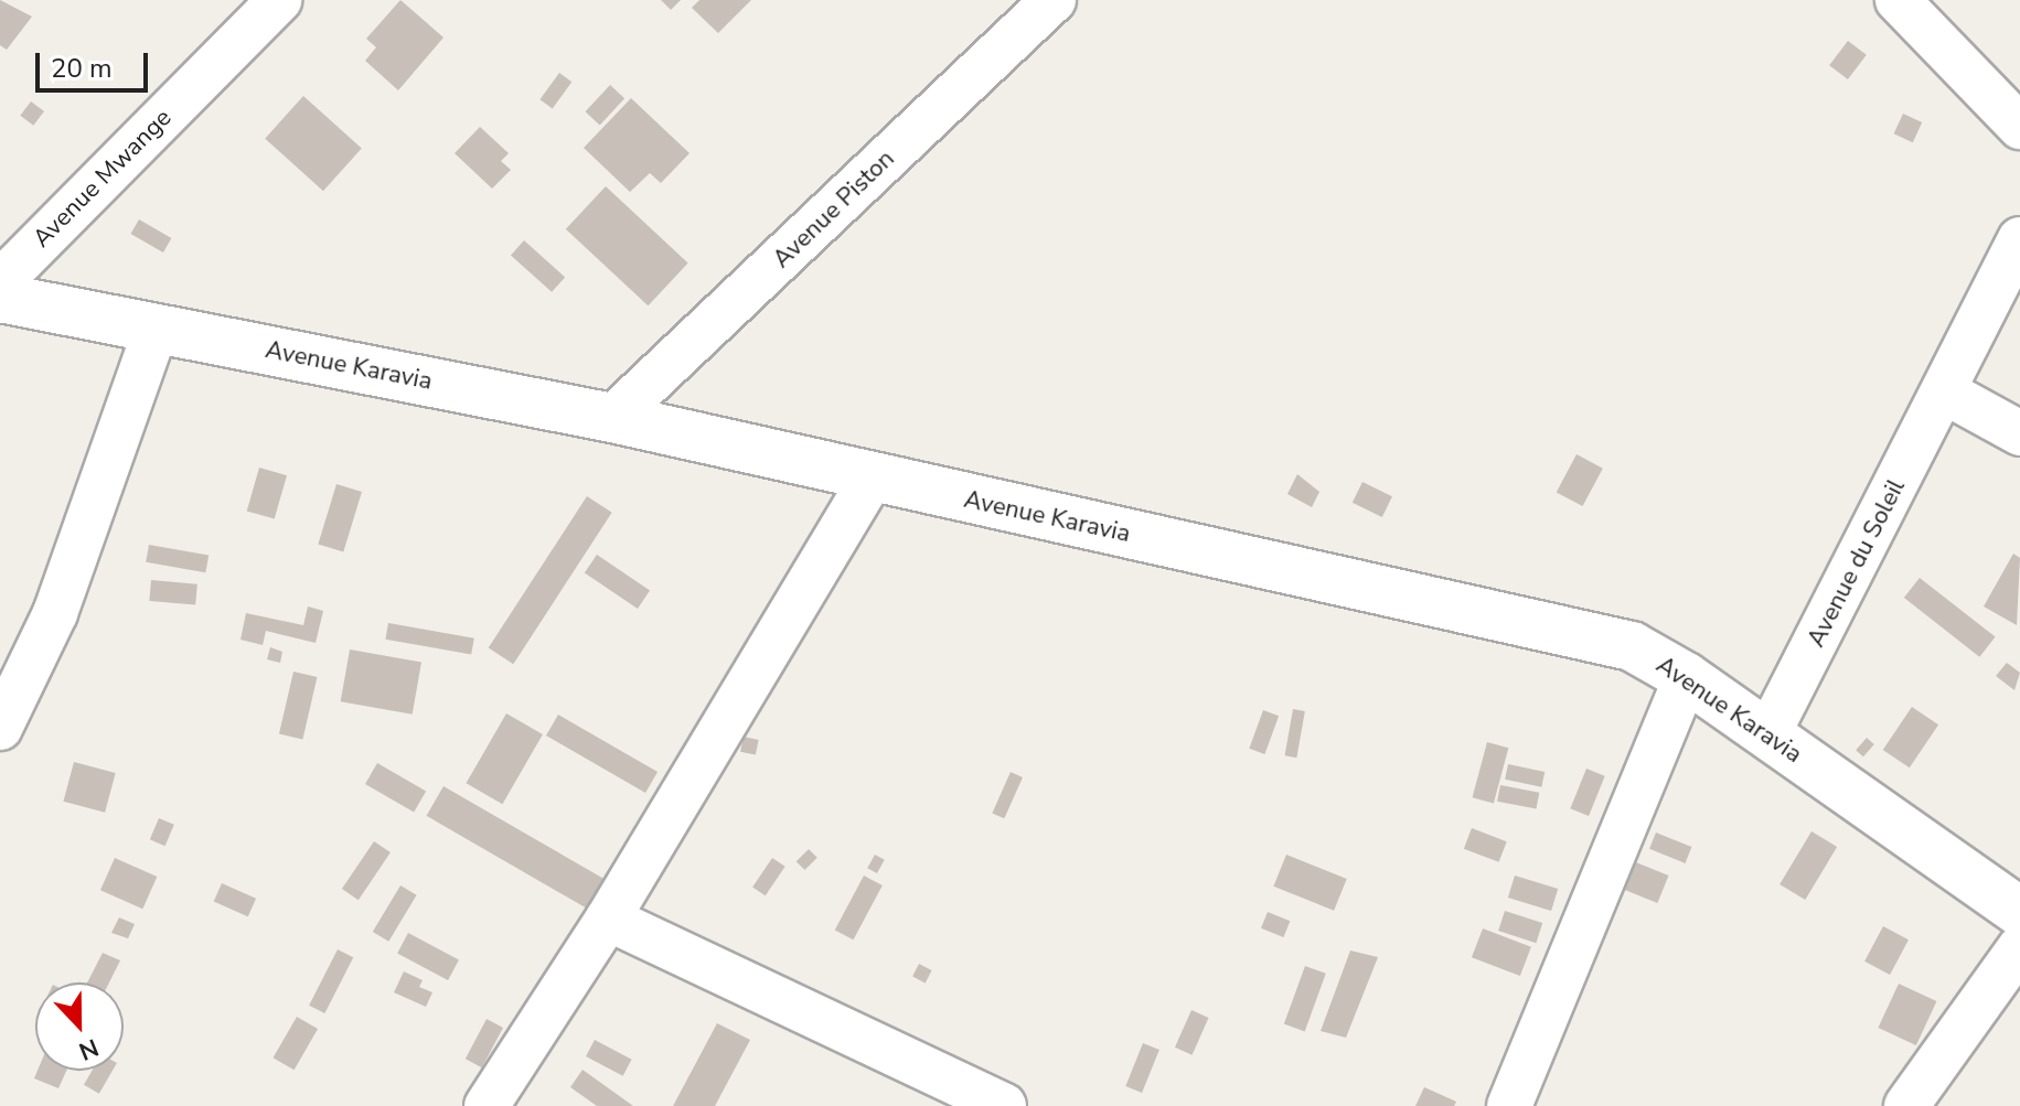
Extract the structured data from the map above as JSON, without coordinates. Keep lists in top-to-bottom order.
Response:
{
  "streets": {
    "street": [
      "Avenue Mwange",
      "Avenue Piston",
      "Avenue Karavia",
      "Avenue du Soleil"
    ]
  },
  "crossings": [
    ["Avenue Piston", "Avenue Karavia"],
    ["Avenue Karavia", "Avenue du Soleil"]
  ],
  "scale_bar": "20 m",
  "north": "bottom"
}
